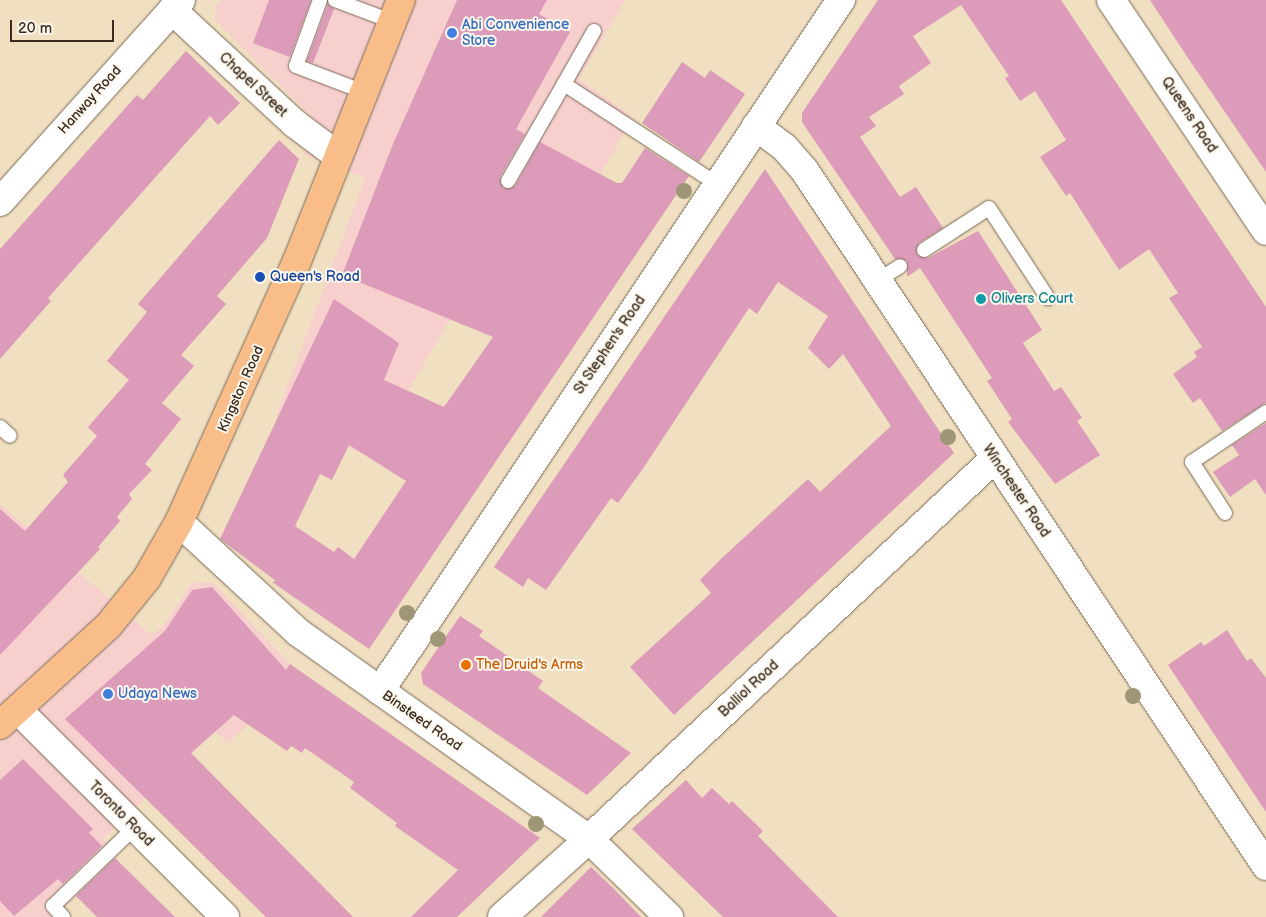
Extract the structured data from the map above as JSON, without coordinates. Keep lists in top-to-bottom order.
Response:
{
  "streets": {
    "main road": ["Kingston Road"],
    "street": [
      "Chapel Street",
      "Hanway Road",
      "Queens Road",
      "St Stephen's Road",
      "Winchester Road",
      "Balliol Road",
      "Binsteed Road",
      "Toronto Road"
    ]
  },
  "crossings": [
    ["Chapel Street", "Hanway Road"],
    ["Chapel Street", "Kingston Road"],
    ["St Stephen's Road", "Winchester Road"],
    ["St Stephen's Road", "Binsteed Road"],
    ["Kingston Road", "Binsteed Road"],
    ["Kingston Road", "Toronto Road"],
    ["Winchester Road", "Balliol Road"],
    ["Balliol Road", "Binsteed Road"]
  ],
  "places": [
    "Abi Convenience Store",
    "Queen's Road",
    "Olivers Court",
    "The Druid's Arms",
    "Udaya News"
  ],
  "scale_bar": "20 m"
}
